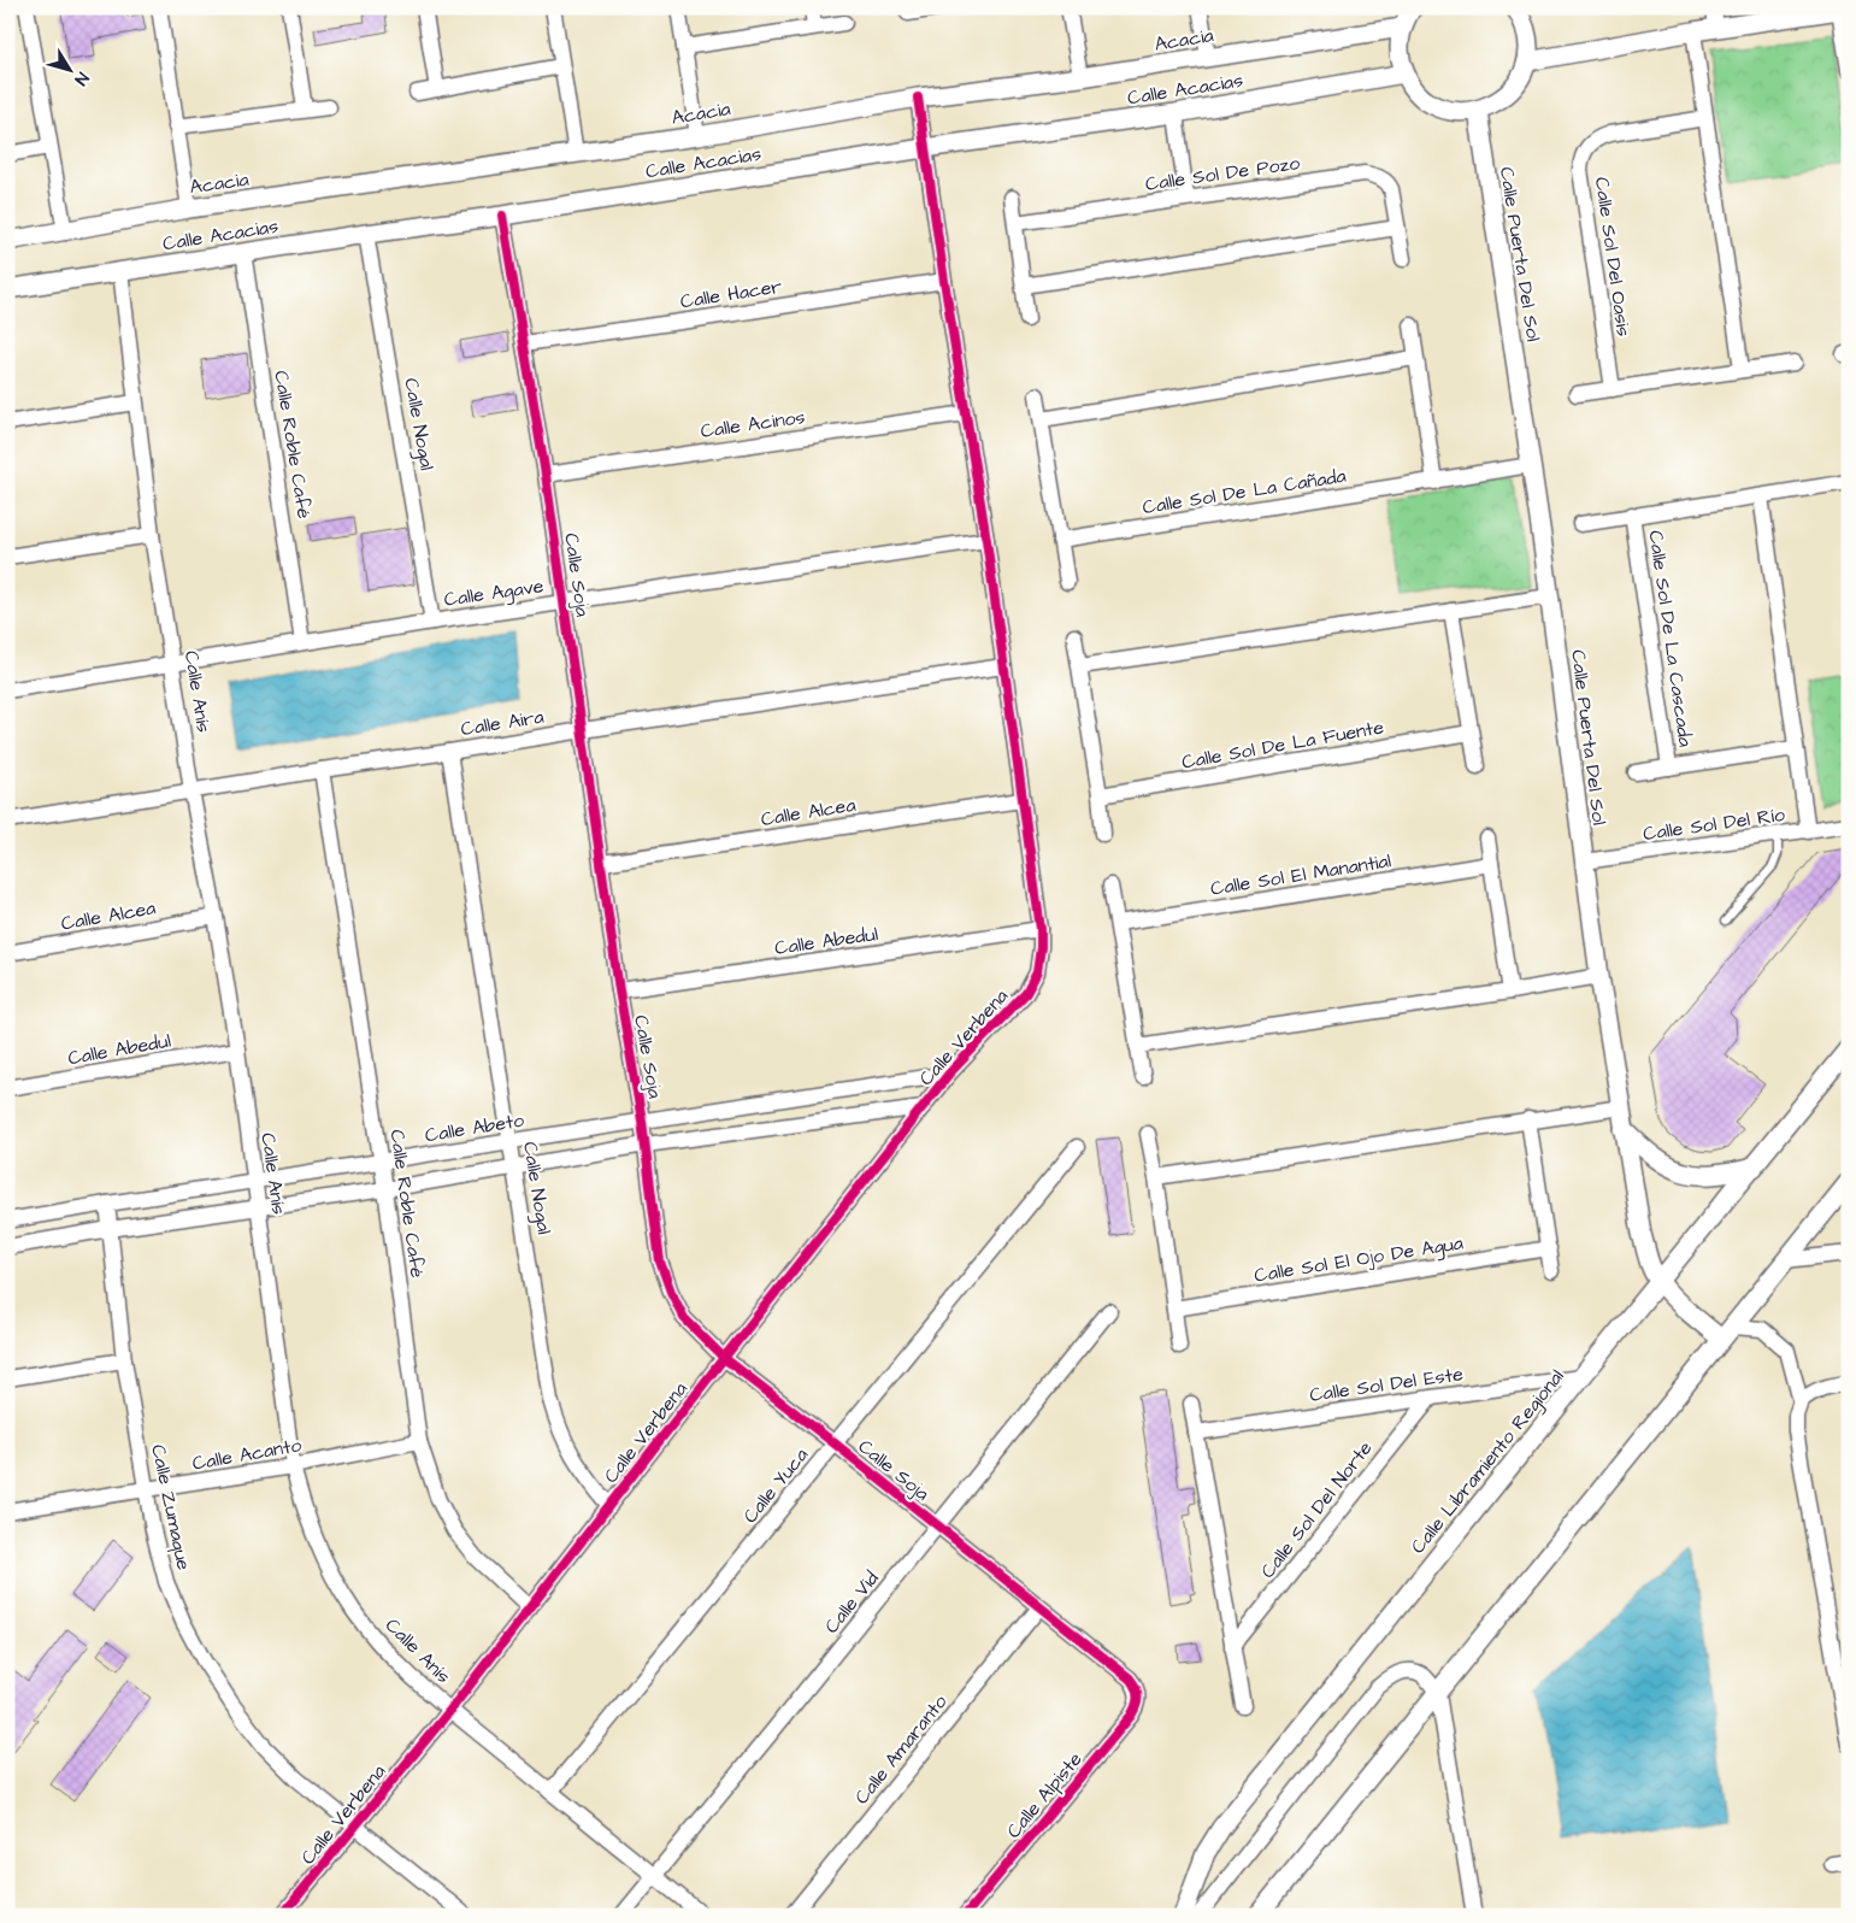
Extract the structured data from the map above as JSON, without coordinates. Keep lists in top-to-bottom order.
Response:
{
  "streets": {
    "street": [
      "Acacia",
      "Calle Acacias",
      "Calle Sol De Pozo",
      "Calle Puerta Del Sol",
      "Calle Sol Del Oasis",
      "Calle Hacer",
      "Calle Nogal",
      "Calle Acinos",
      "Calle Roble Café",
      "Calle Sol De La Cañada",
      "Calle Soja",
      "Calle Agave",
      "Calle Sol De La Cascada",
      "Calle Anís",
      "Calle Aira",
      "Calle Sol De La Fuente",
      "Calle Alcea",
      "Calle Sol Del Río",
      "Calle Sol El Manantial",
      "Calle Abedul",
      "Calle Verbena",
      "Calle Abeto",
      "Calle Sol El Ojo De Agua",
      "Calle Sol Del Este",
      "Calle Acanto",
      "Calle Libramiento Regional",
      "Calle Yuca",
      "Calle Zumaque",
      "Calle Sol Del Norte",
      "Calle Vid",
      "Calle Amaranto",
      "Calle Alpiste"
    ]
  },
  "crossings": [
    ["Calle Acacias", "Calle Nogal"],
    ["Calle Acacias", "Calle Roble Café"],
    ["Calle Acacias", "Calle Soja"],
    ["Calle Acacias", "Calle Anís"],
    ["Calle Puerta Del Sol", "Calle Sol De La Cañada"],
    ["Calle Puerta Del Sol", "Calle Sol Del Río"],
    ["Calle Puerta Del Sol", "Calle Libramiento Regional"],
    ["Calle Hacer", "Calle Soja"],
    ["Calle Nogal", "Calle Agave"],
    ["Calle Nogal", "Calle Aira"],
    ["Calle Nogal", "Calle Verbena"],
    ["Calle Nogal", "Calle Abeto"],
    ["Calle Acinos", "Calle Soja"],
    ["Calle Roble Café", "Calle Agave"],
    ["Calle Roble Café", "Calle Aira"],
    ["Calle Roble Café", "Calle Verbena"],
    ["Calle Roble Café", "Calle Abeto"],
    ["Calle Roble Café", "Calle Acanto"],
    ["Calle Soja", "Calle Agave"],
    ["Calle Soja", "Calle Aira"],
    ["Calle Soja", "Calle Alcea"],
    ["Calle Soja", "Calle Abedul"],
    ["Calle Soja", "Calle Verbena"],
    ["Calle Soja", "Calle Abeto"],
    ["Calle Soja", "Calle Yuca"],
    ["Calle Soja", "Calle Vid"],
    ["Calle Soja", "Calle Amaranto"],
    ["Calle Soja", "Calle Alpiste"],
    ["Calle Agave", "Calle Anís"],
    ["Calle Anís", "Calle Aira"],
    ["Calle Anís", "Calle Alcea"],
    ["Calle Anís", "Calle Abedul"],
    ["Calle Anís", "Calle Verbena"],
    ["Calle Anís", "Calle Abeto"],
    ["Calle Anís", "Calle Acanto"],
    ["Calle Anís", "Calle Yuca"],
    ["Calle Anís", "Calle Vid"],
    ["Calle Abedul", "Calle Verbena"],
    ["Calle Verbena", "Calle Abeto"],
    ["Calle Verbena", "Calle Zumaque"],
    ["Calle Abeto", "Calle Zumaque"],
    ["Calle Sol Del Este", "Calle Libramiento Regional"],
    ["Calle Sol Del Este", "Calle Sol Del Norte"],
    ["Calle Acanto", "Calle Zumaque"]
  ],
  "north": "bottom right"
}
